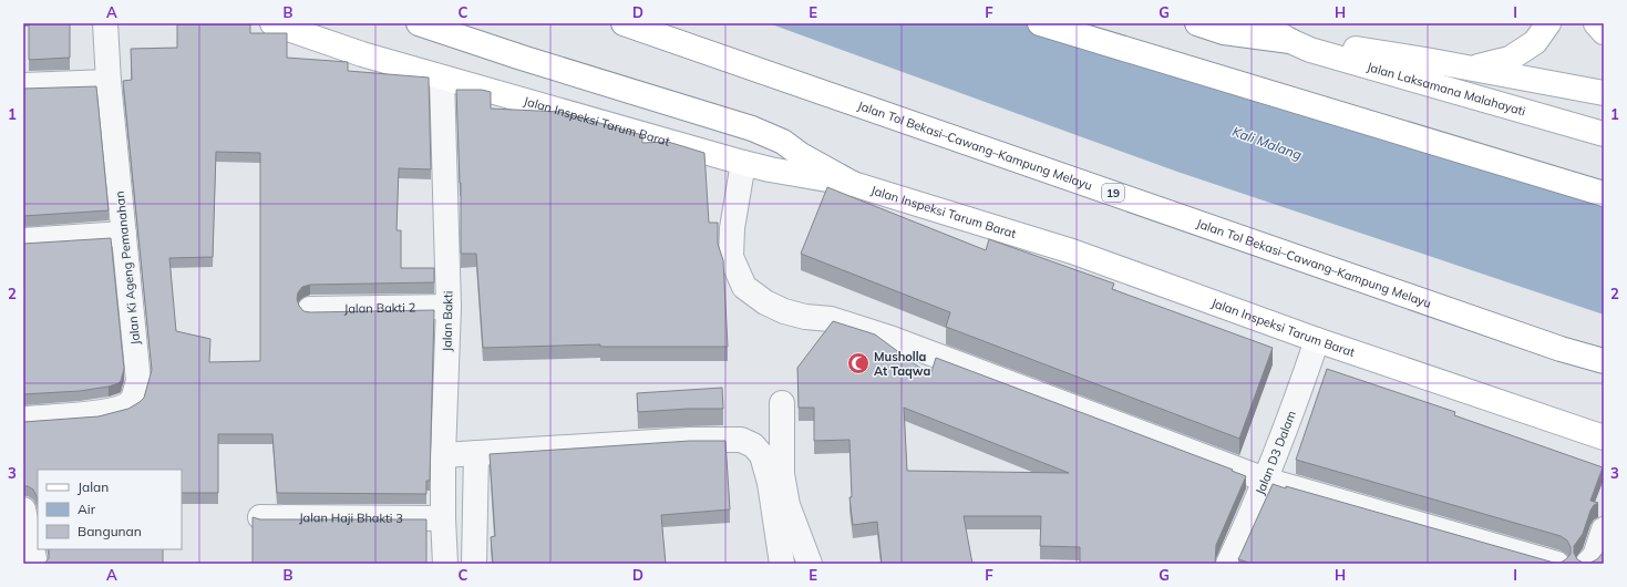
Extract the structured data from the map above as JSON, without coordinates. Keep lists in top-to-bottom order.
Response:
{
  "streets": {
    "main road": [
      "Jalan Laksamana Malahayati",
      "Jalan Inspeksi Tarum Barat",
      "Jalan Tol Bekasi–Cawang–Kampung Melayu",
      "19"
    ],
    "street": [
      "Jalan Ki Ageng Pemanahan",
      "Jalan Bakti 2",
      "Jalan Bakti",
      "Jalan D3 Dalam",
      "Jalan Haji Bhakti 3"
    ]
  },
  "crossings": [
    ["Jalan Inspeksi Tarum Barat", "Jalan Bakti"],
    ["Jalan Inspeksi Tarum Barat", "Jalan D3 Dalam"],
    ["Jalan Bakti 2", "Jalan Bakti"],
    ["Jalan Bakti", "Jalan Haji Bhakti 3"]
  ],
  "water": ["Kali Malang"],
  "places": {
    "mosque": ["Musholla At Taqwa"]
  },
  "legend": ["Jalan", "Air", "Bangunan"],
  "grid": {
    "columns": [
      "A",
      "B",
      "C",
      "D",
      "E",
      "F",
      "G",
      "H",
      "I"
    ],
    "rows": ["1", "2", "3"]
  }
}
